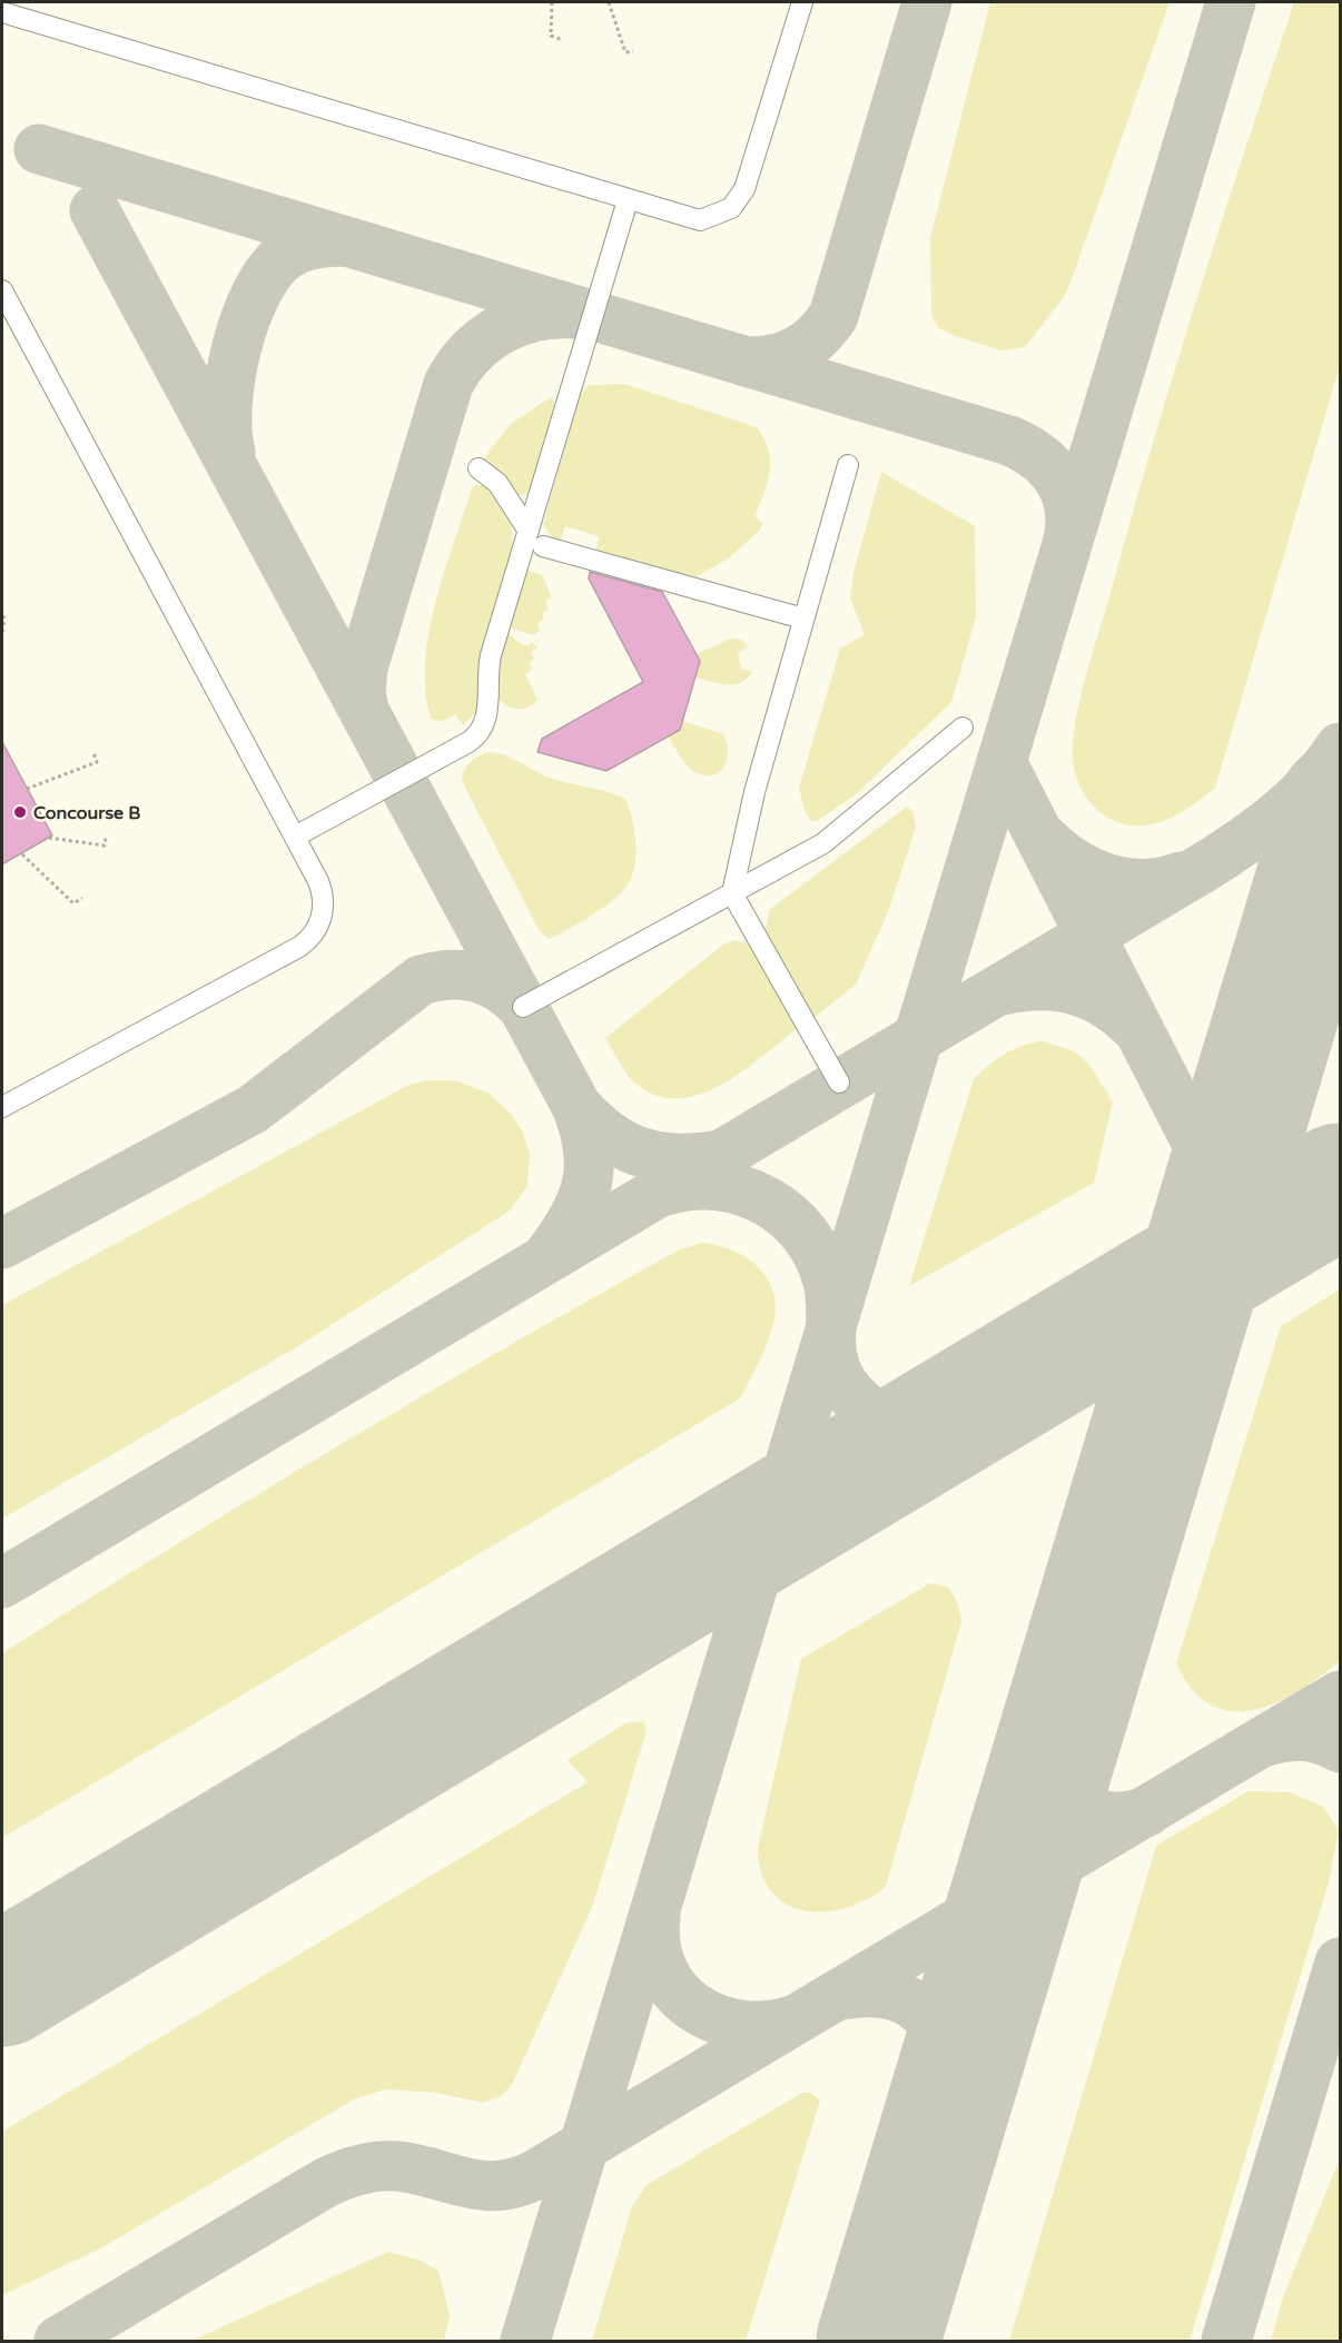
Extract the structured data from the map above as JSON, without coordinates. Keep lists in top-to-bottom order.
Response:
{
  "places": ["Concourse B"]
}
